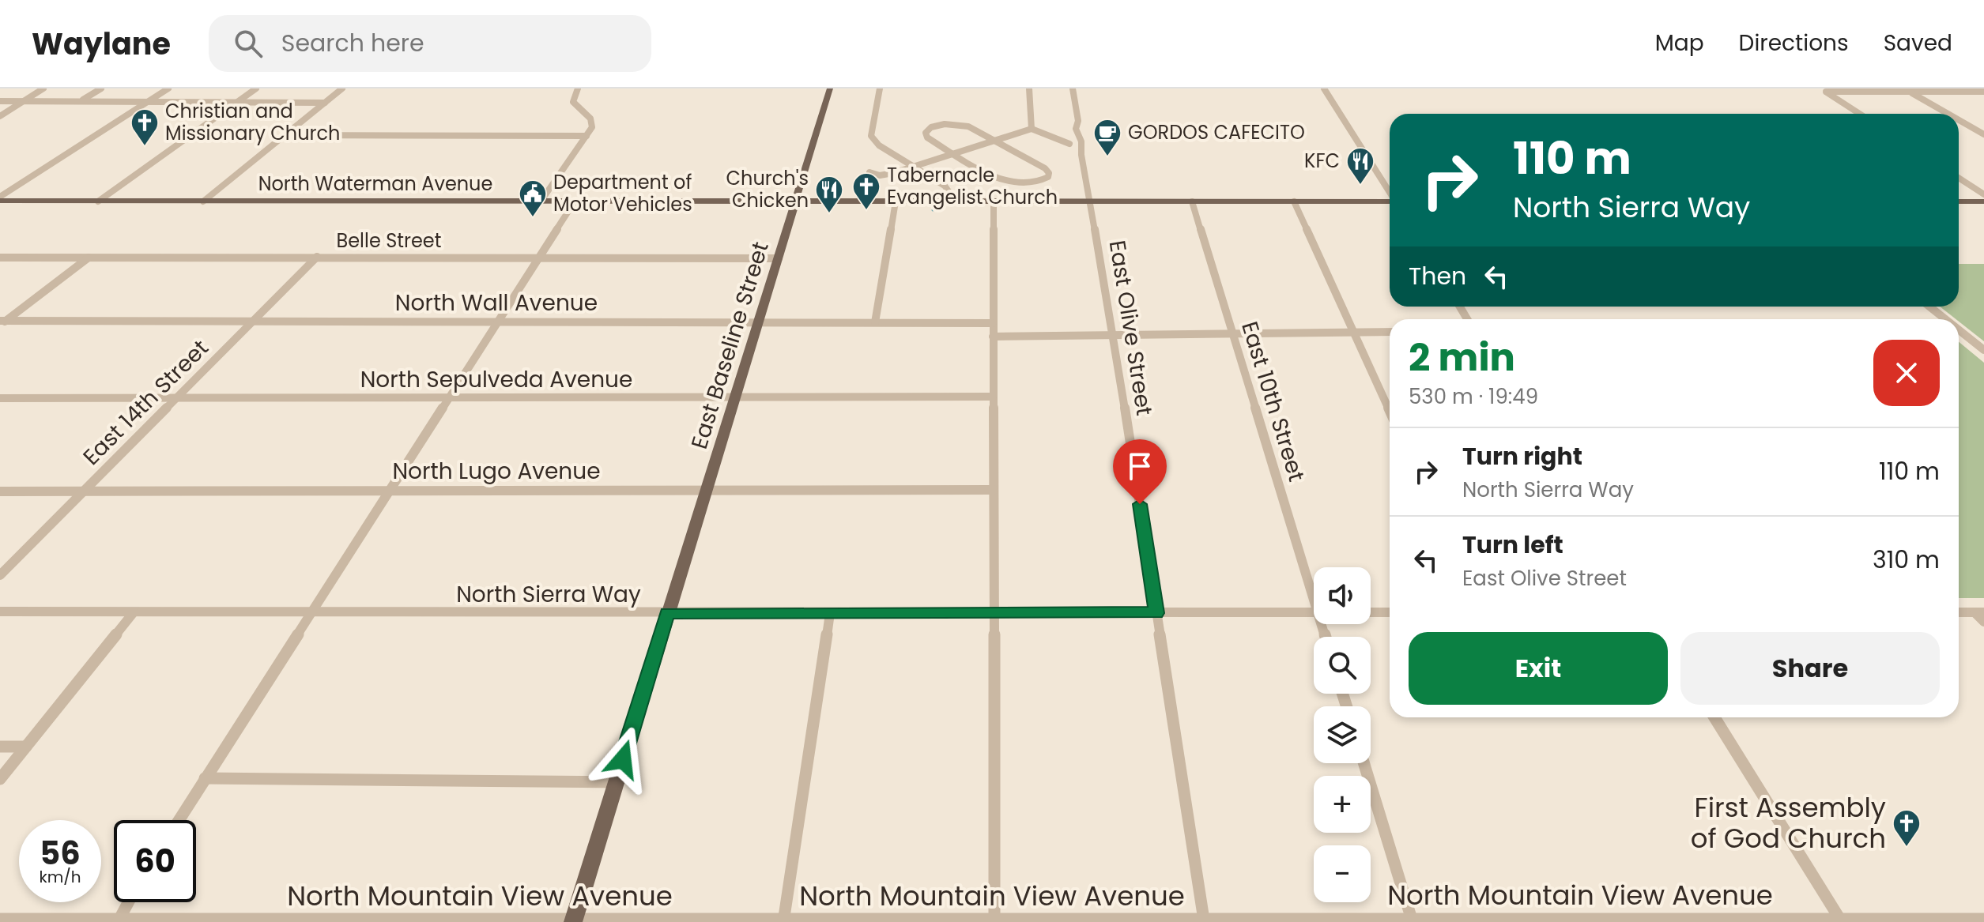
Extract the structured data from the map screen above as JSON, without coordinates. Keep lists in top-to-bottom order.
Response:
{
  "streets": {
    "main road": ["North Waterman Avenue", "East Baseline Street"],
    "street": [
      "Belle Street",
      "North Wall Avenue",
      "East Olive Street",
      "North Sepulveda Avenue",
      "East 10th Street",
      "East 14th Street",
      "North Lugo Avenue",
      "North Sierra Way",
      "North Mountain View Avenue"
    ]
  },
  "crossings": [
    ["North Waterman Avenue", "East Olive Street"],
    ["North Waterman Avenue", "East Baseline Street"],
    ["North Waterman Avenue", "East 10th Street"],
    ["Belle Street", "East Baseline Street"],
    ["Belle Street", "East 14th Street"],
    ["North Wall Avenue", "East Baseline Street"],
    ["North Wall Avenue", "East 14th Street"],
    ["East Olive Street", "North Sierra Way"],
    ["East Olive Street", "North Mountain View Avenue"],
    ["East Baseline Street", "North Sepulveda Avenue"],
    ["East Baseline Street", "North Lugo Avenue"],
    ["East Baseline Street", "North Sierra Way"],
    ["East Baseline Street", "North Mountain View Avenue"],
    ["North Sepulveda Avenue", "East 14th Street"],
    ["East 14th Street", "North Lugo Avenue"]
  ],
  "places": {
    "church": ["Christian and Missionary Church", "Tabernacle Evangelist Church", "First Assembly of God Church"],
    "cafe": ["GORDOS CAFECITO"],
    "restaurant": ["KFC", "Church's Chicken"],
    "public building": ["Department of Motor Vehicles"]
  },
  "page": {
    "header": "Waylane",
    "search": "Search here",
    "nav": ["Map", "Directions", "Saved"],
    "turn": ["110 m", "North Sierra Way"],
    "then": "Then",
    "heading": ["2 min", "530 m · 19:49"],
    "list": [
      {
        "name": "Turn right",
        "note": "North Sierra Way",
        "value": "110 m"
      },
      {
        "name": "Turn left",
        "note": "East Olive Street",
        "value": "310 m"
      }
    ],
    "map_buttons": ["+", "−"],
    "buttons": ["Exit", "Share"],
    "speed": "56 km/h",
    "limit": "60"
  }
}
